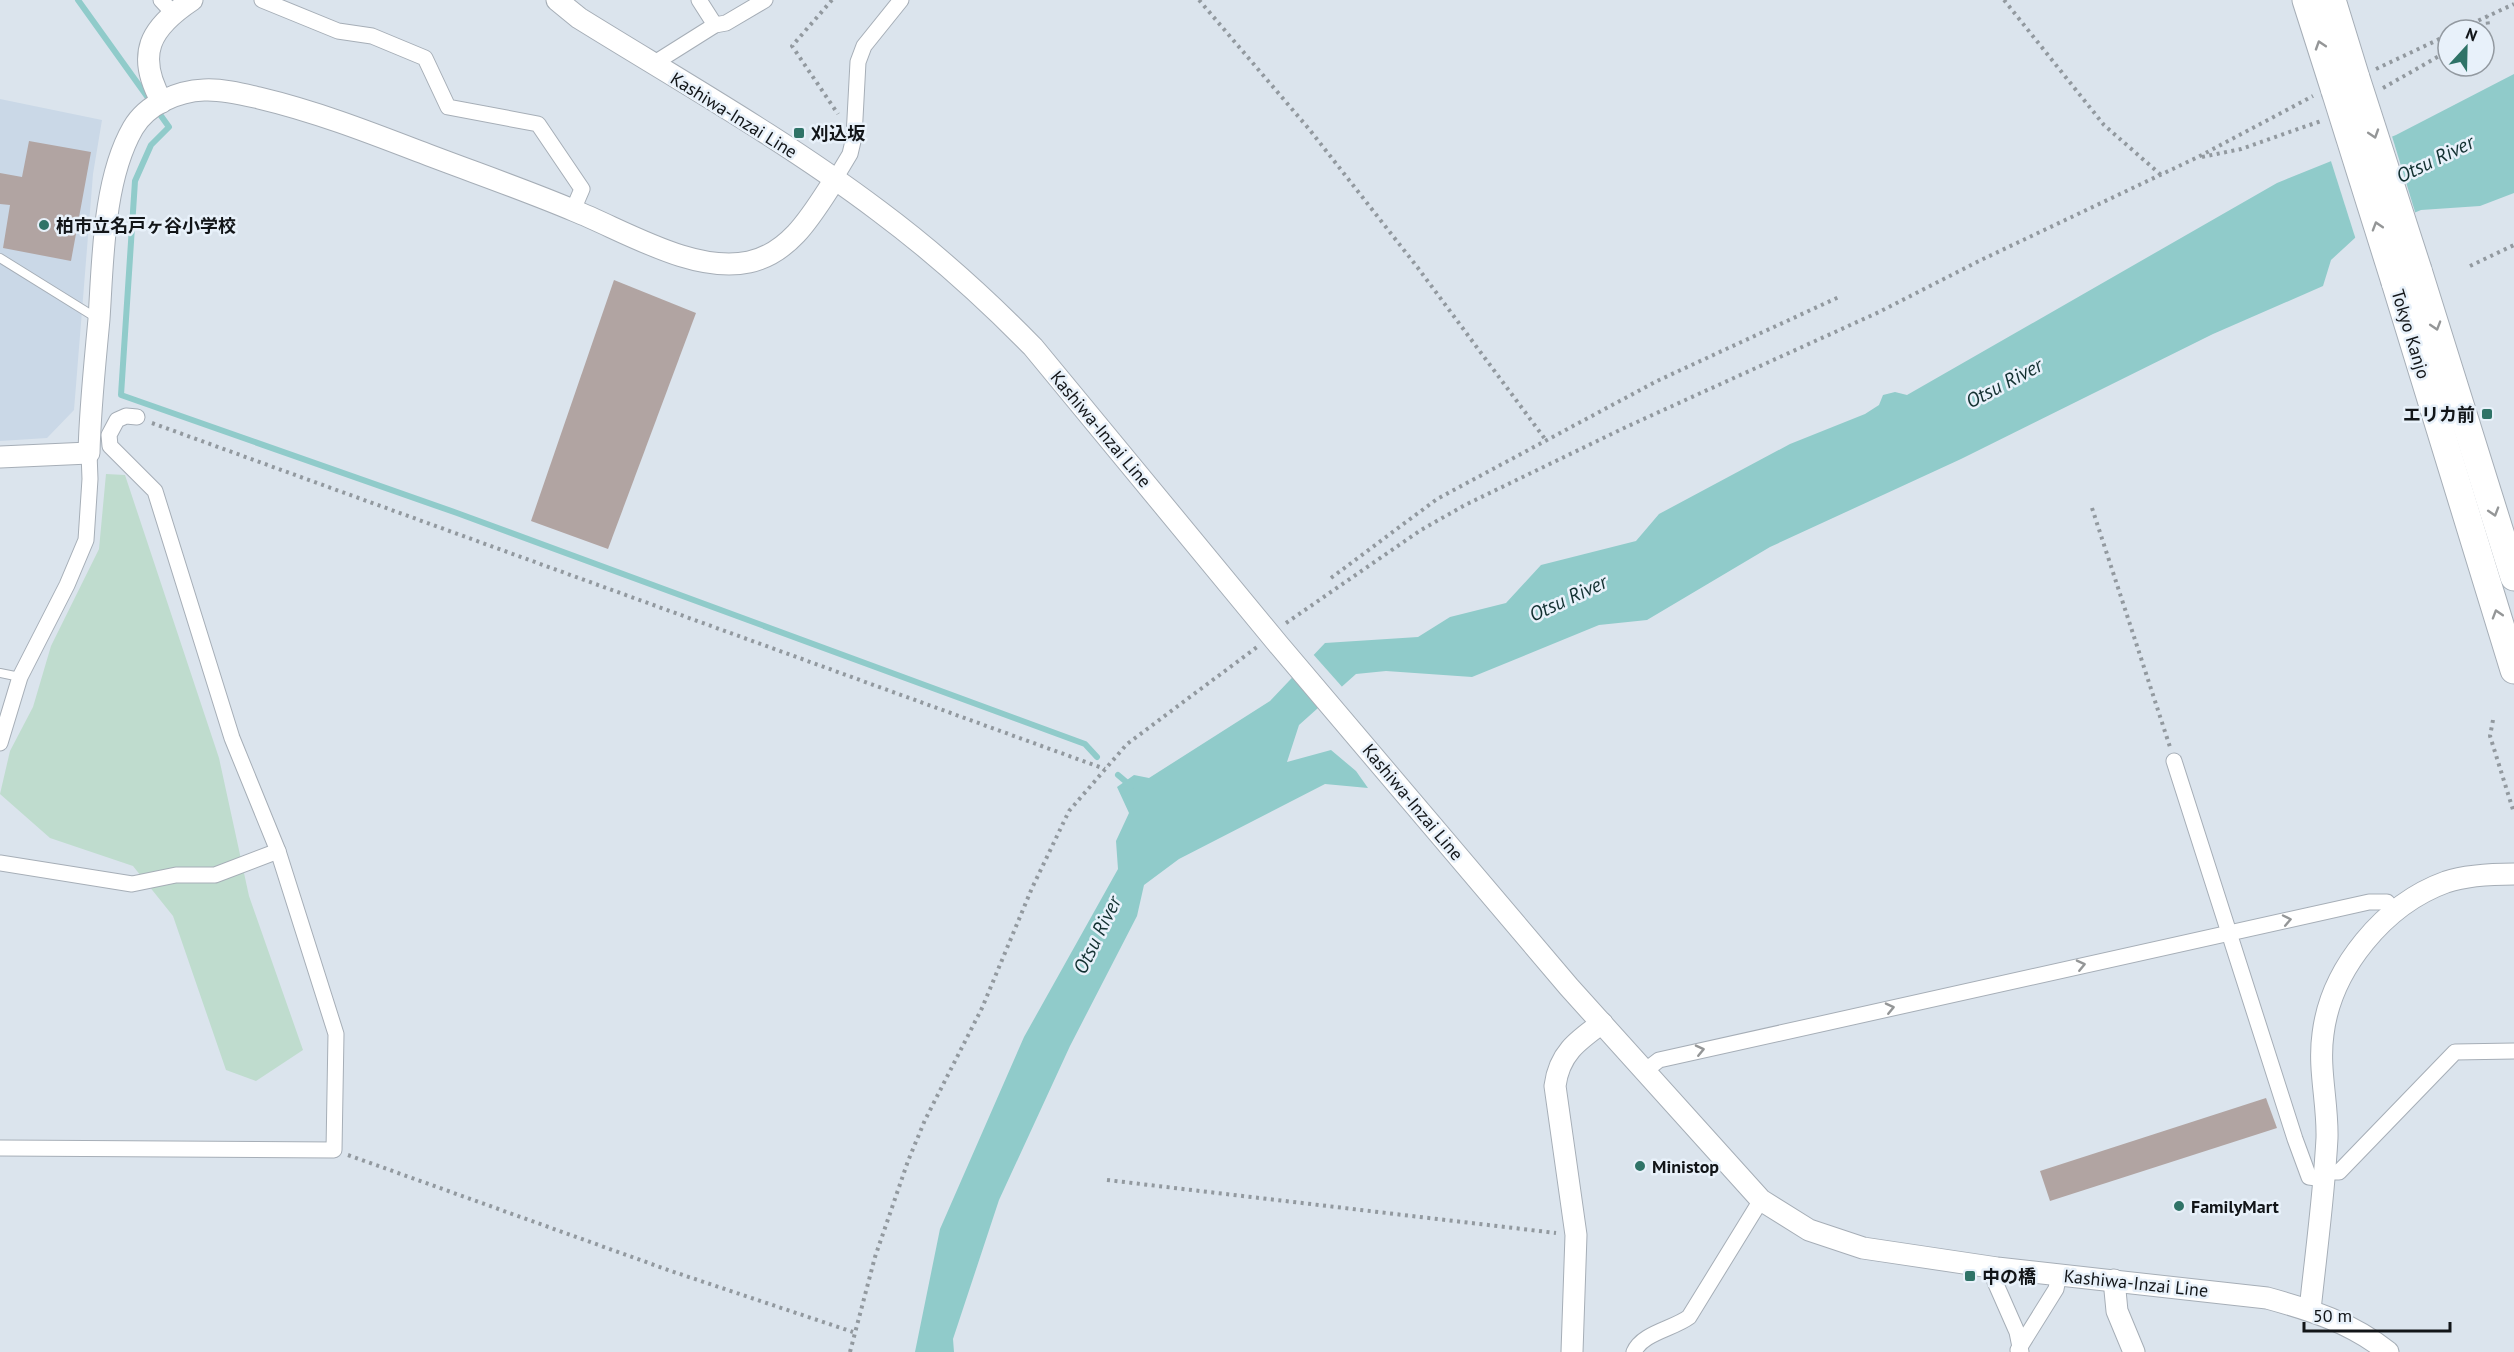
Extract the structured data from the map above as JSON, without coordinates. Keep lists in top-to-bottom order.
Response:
{
  "streets": {
    "highway": ["Tokyo Kanjo"],
    "main road": ["Kashiwa-Inzai Line"]
  },
  "water": ["Otsu River"],
  "places": {
    "transit": ["刈込坂", "エリカ前", "中の橋"],
    "other": ["柏市立名戸ヶ谷小学校", "Ministop", "FamilyMart"]
  },
  "scale_bar": "50 m",
  "north": "top"
}
